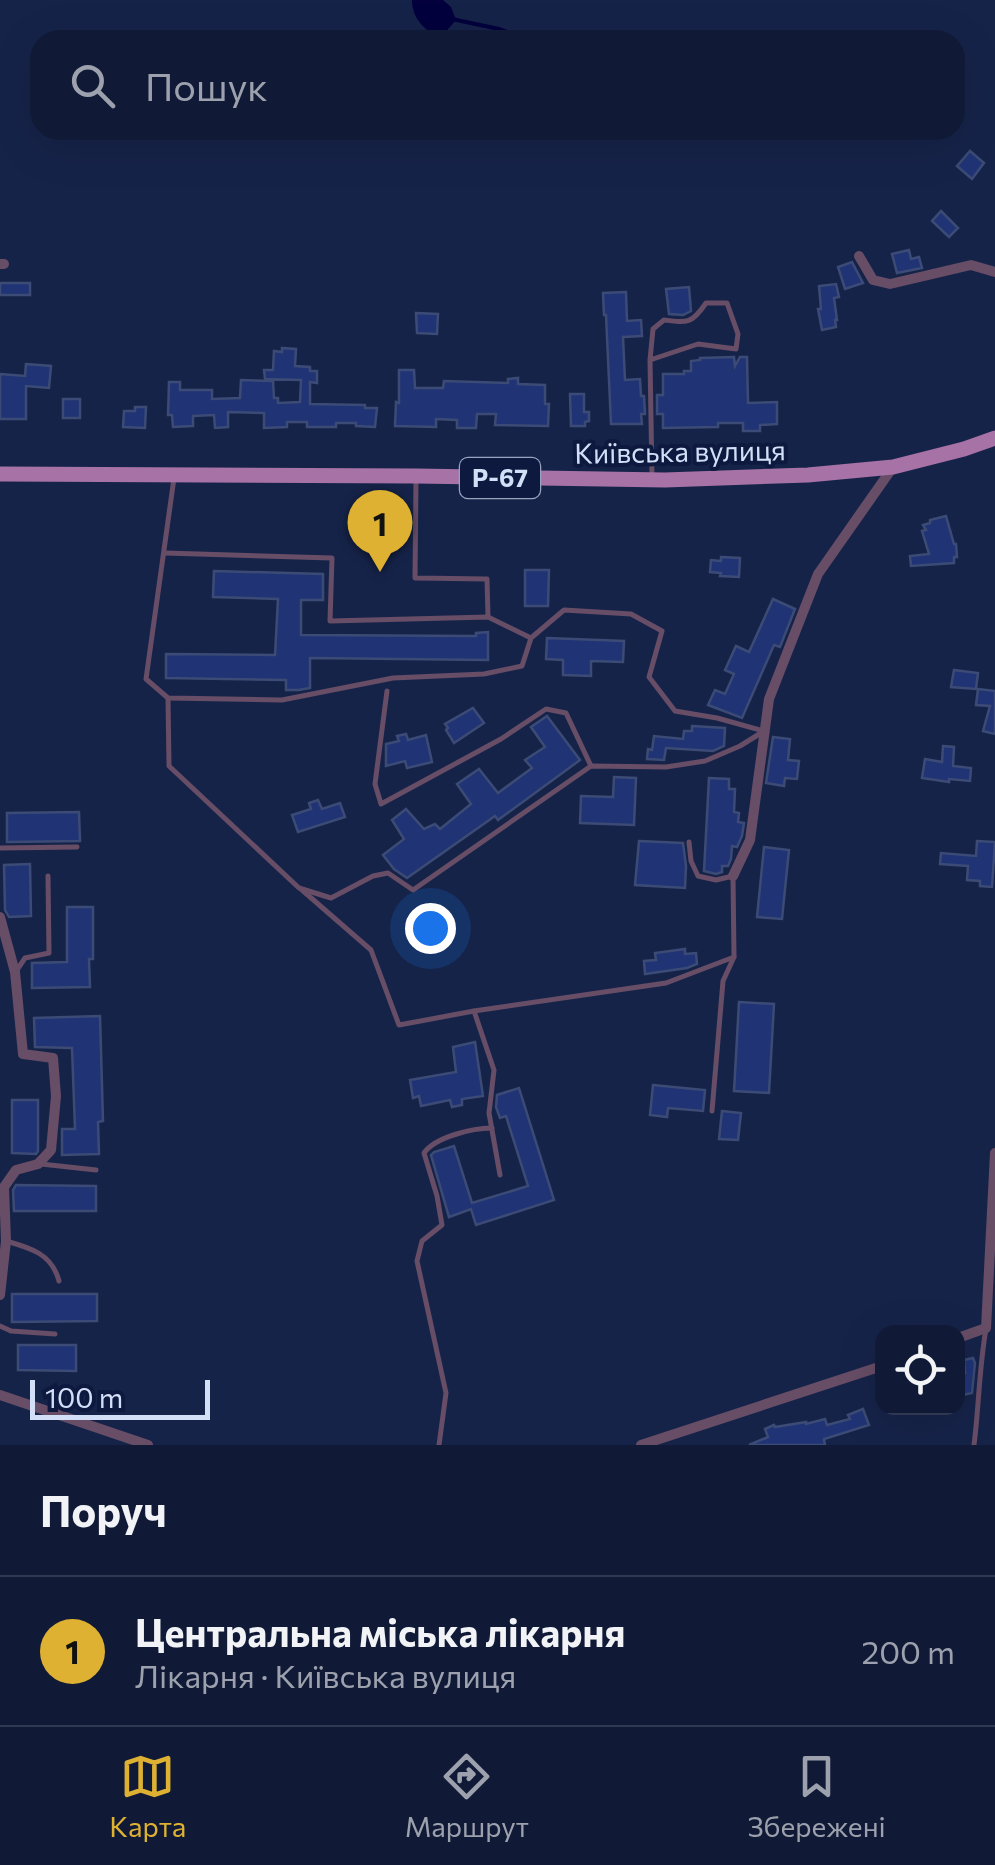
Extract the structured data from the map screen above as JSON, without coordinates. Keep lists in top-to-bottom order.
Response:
{
  "streets": {
    "main road": ["Київська вулиця", "Р-67"]
  },
  "scale_bar": "100 m",
  "page": {
    "search": "Пошук",
    "pins": "1",
    "scale": "100 m",
    "heading": "Поруч",
    "list": [
      {
        "mark": "1",
        "name": "Центральна міська лікарня",
        "note": "Лікарня · Київська вулиця",
        "value": "200 m"
      }
    ],
    "nav": ["Карта", "Маршрут", "Збережені"]
  }
}
